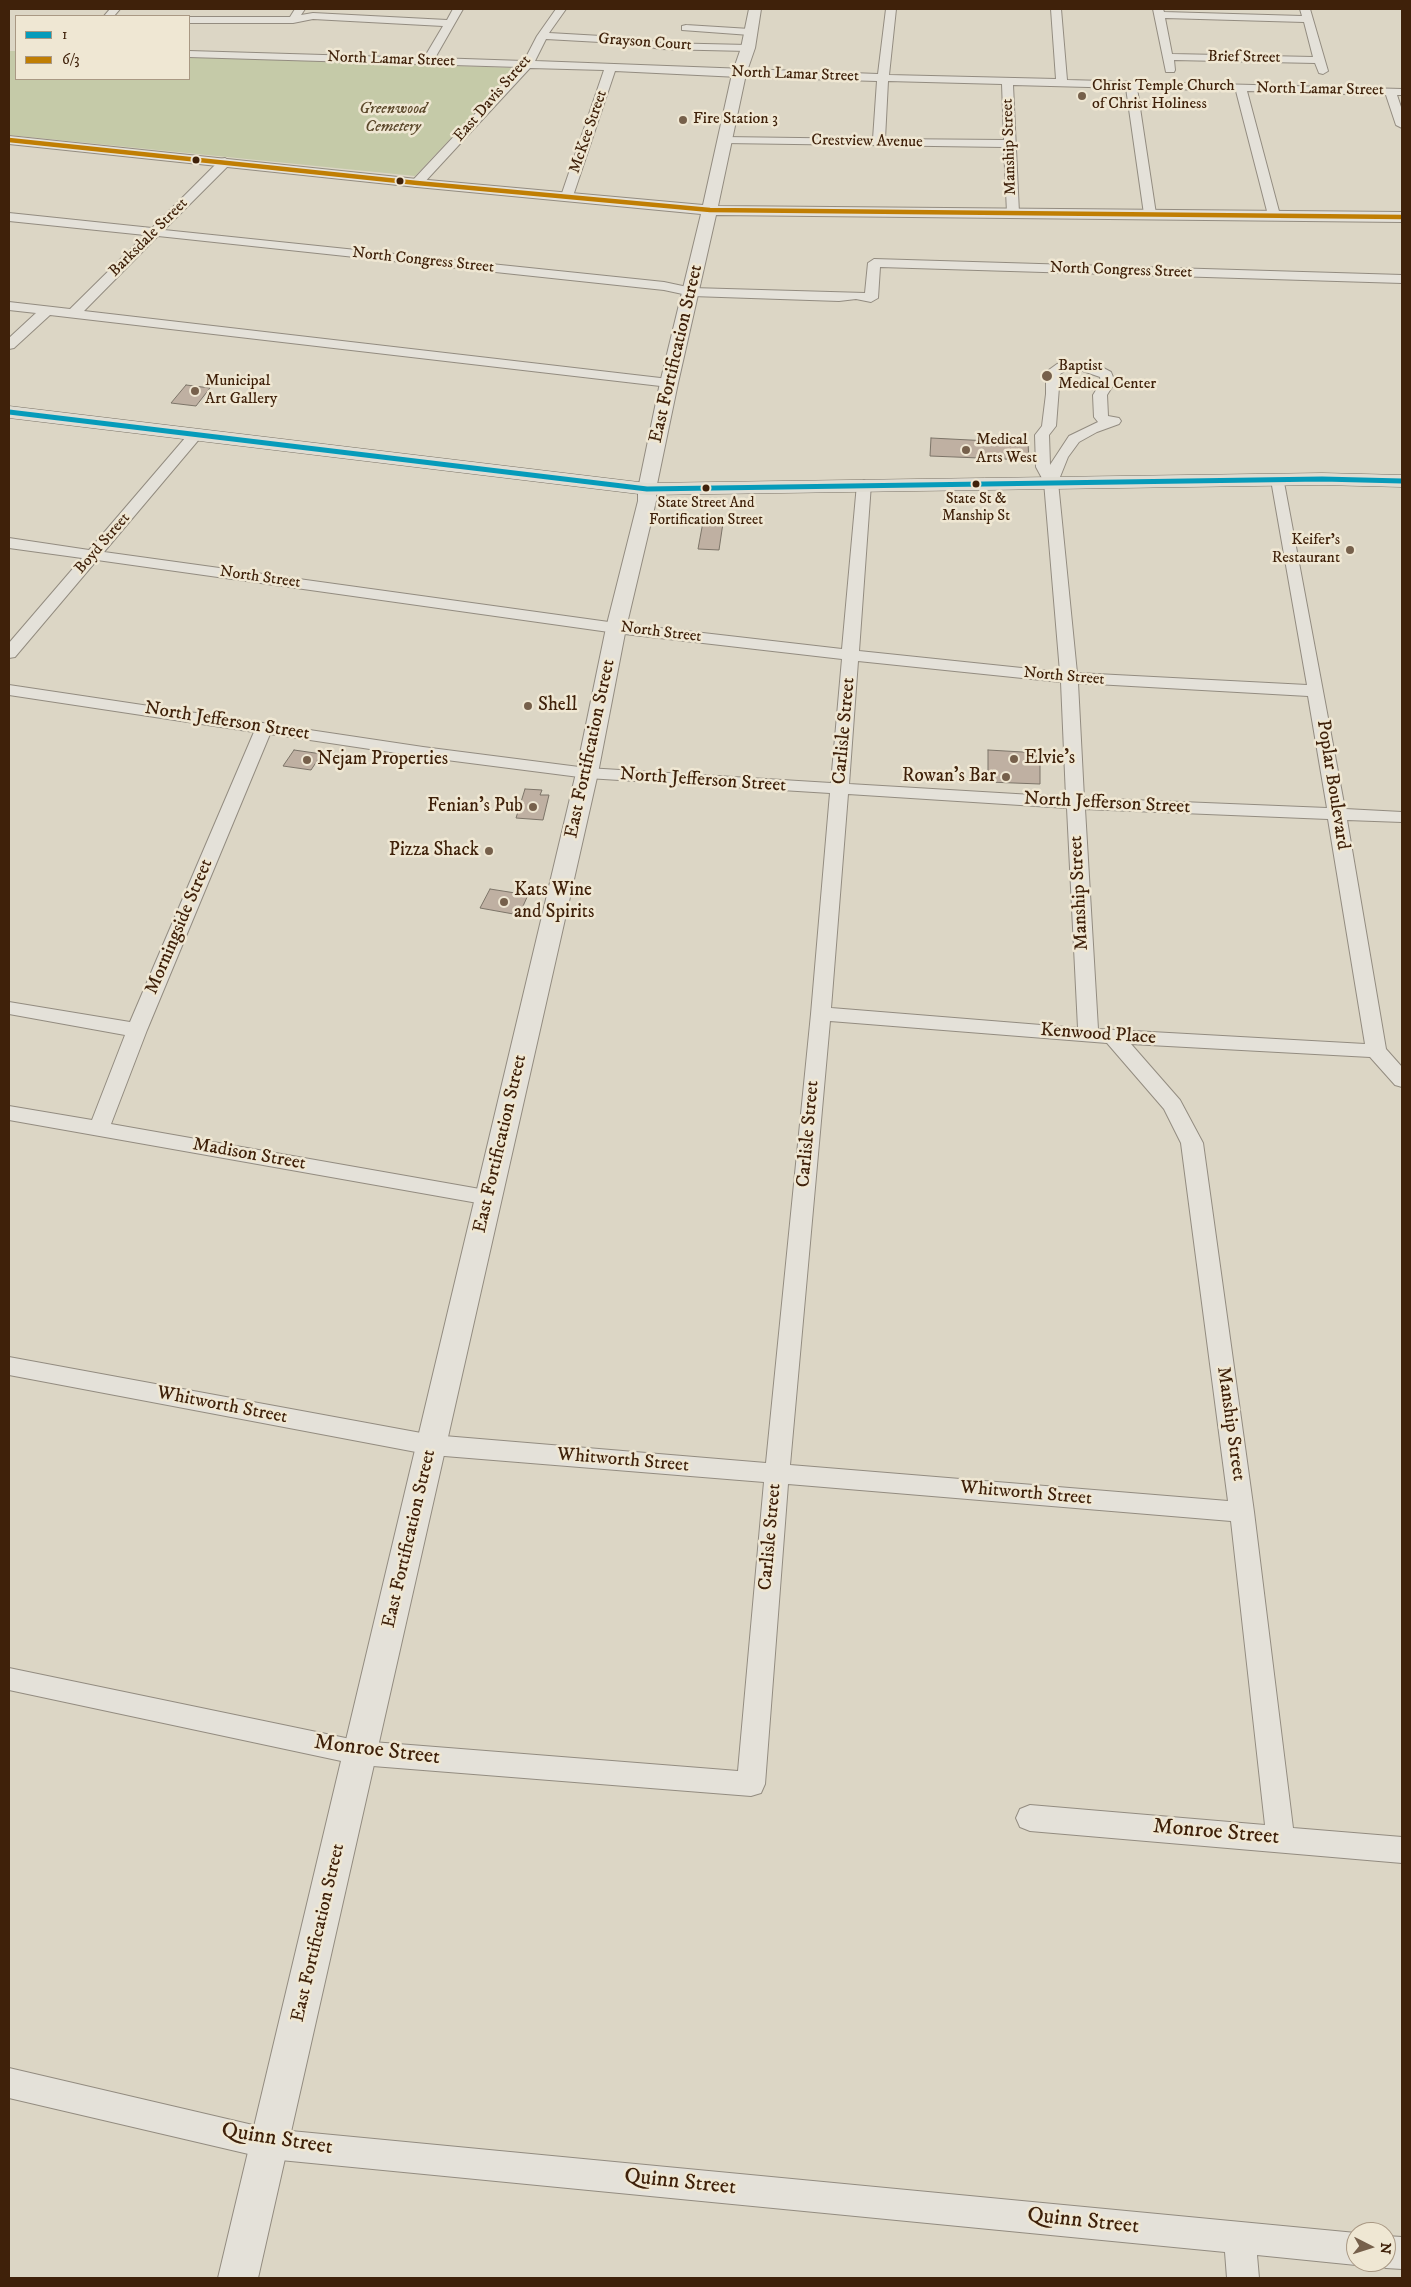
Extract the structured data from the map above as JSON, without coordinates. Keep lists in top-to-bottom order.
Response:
{
  "streets": {
    "street": [
      "Grayson Court",
      "Brief Street",
      "North Lamar Street",
      "East Davis Street",
      "McKee Street",
      "Crestview Avenue",
      "Manship Street",
      "Barksdale Street",
      "North Congress Street",
      "East Fortification Street",
      "Boyd Street",
      "North Street",
      "North Jefferson Street",
      "Carlisle Street",
      "Poplar Boulevard",
      "Morningside Street",
      "Kenwood Place",
      "Madison Street",
      "Whitworth Street",
      "Monroe Street",
      "Quinn Street"
    ]
  },
  "crossings": [
    ["Grayson Court", "East Davis Street"],
    ["Grayson Court", "East Fortification Street"],
    ["North Lamar Street", "East Davis Street"],
    ["North Lamar Street", "McKee Street"],
    ["North Lamar Street", "Manship Street"],
    ["North Lamar Street", "East Fortification Street"],
    ["Crestview Avenue", "Manship Street"],
    ["Crestview Avenue", "East Fortification Street"],
    ["Manship Street", "North Street"],
    ["Manship Street", "North Jefferson Street"],
    ["Manship Street", "Kenwood Place"],
    ["Manship Street", "Whitworth Street"],
    ["Manship Street", "Monroe Street"],
    ["Barksdale Street", "North Congress Street"],
    ["North Congress Street", "East Fortification Street"],
    ["East Fortification Street", "North Street"],
    ["East Fortification Street", "North Jefferson Street"],
    ["East Fortification Street", "Madison Street"],
    ["East Fortification Street", "Whitworth Street"],
    ["East Fortification Street", "Monroe Street"],
    ["East Fortification Street", "Quinn Street"],
    ["Boyd Street", "North Street"],
    ["North Street", "Carlisle Street"],
    ["North Street", "Poplar Boulevard"],
    ["North Jefferson Street", "Carlisle Street"],
    ["North Jefferson Street", "Poplar Boulevard"],
    ["North Jefferson Street", "Morningside Street"],
    ["Carlisle Street", "Kenwood Place"],
    ["Carlisle Street", "Whitworth Street"],
    ["Carlisle Street", "Monroe Street"],
    ["Poplar Boulevard", "Kenwood Place"],
    ["Morningside Street", "Madison Street"]
  ],
  "parks": ["Greenwood Cemetery"],
  "places": [
    "Christ Temple Church of Christ Holiness",
    "Fire Station 3",
    "Baptist Medical Center",
    "Municipal Art Gallery",
    "Medical Arts West",
    "State St & Manship St",
    "State Street And Fortification Street",
    "Keifer's Restaurant",
    "Shell",
    "Elvie's",
    "Nejam Properties",
    "Rowan's Bar",
    "Fenian's Pub",
    "Pizza Shack",
    "Kats Wine and Spirits"
  ],
  "lines": ["transit line 6/3", "transit line 1"],
  "legend": ["1", "6/3"],
  "north": "right"
}
